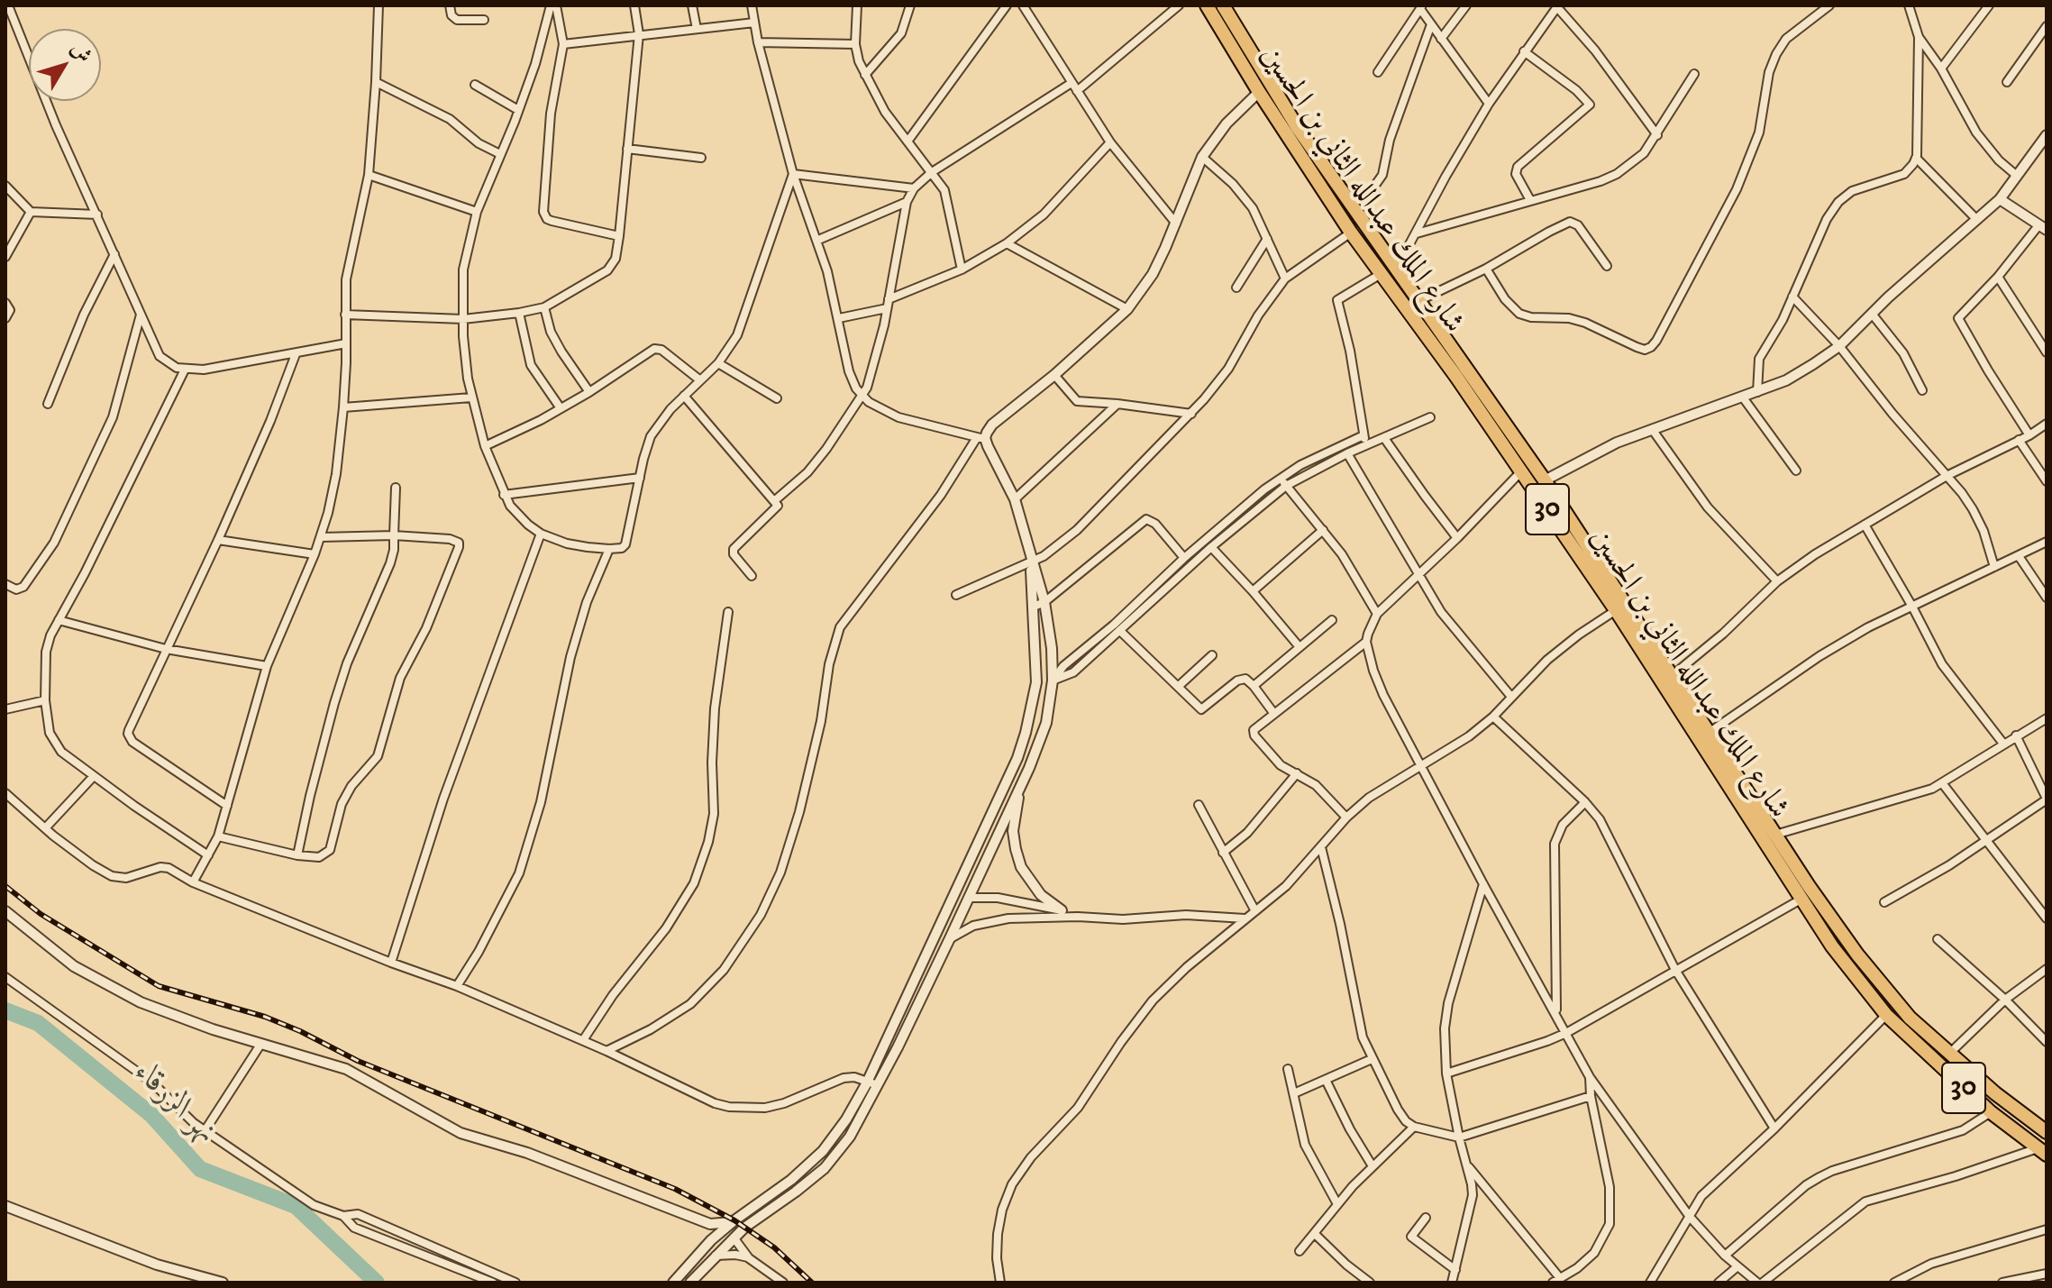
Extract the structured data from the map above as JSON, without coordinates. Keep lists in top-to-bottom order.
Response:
{
  "streets": {
    "main road": ["شارع الملك عبدالله الثاني بن الحسين", "30"]
  },
  "water": ["نهر الزرقاء"],
  "north": "top right"
}
